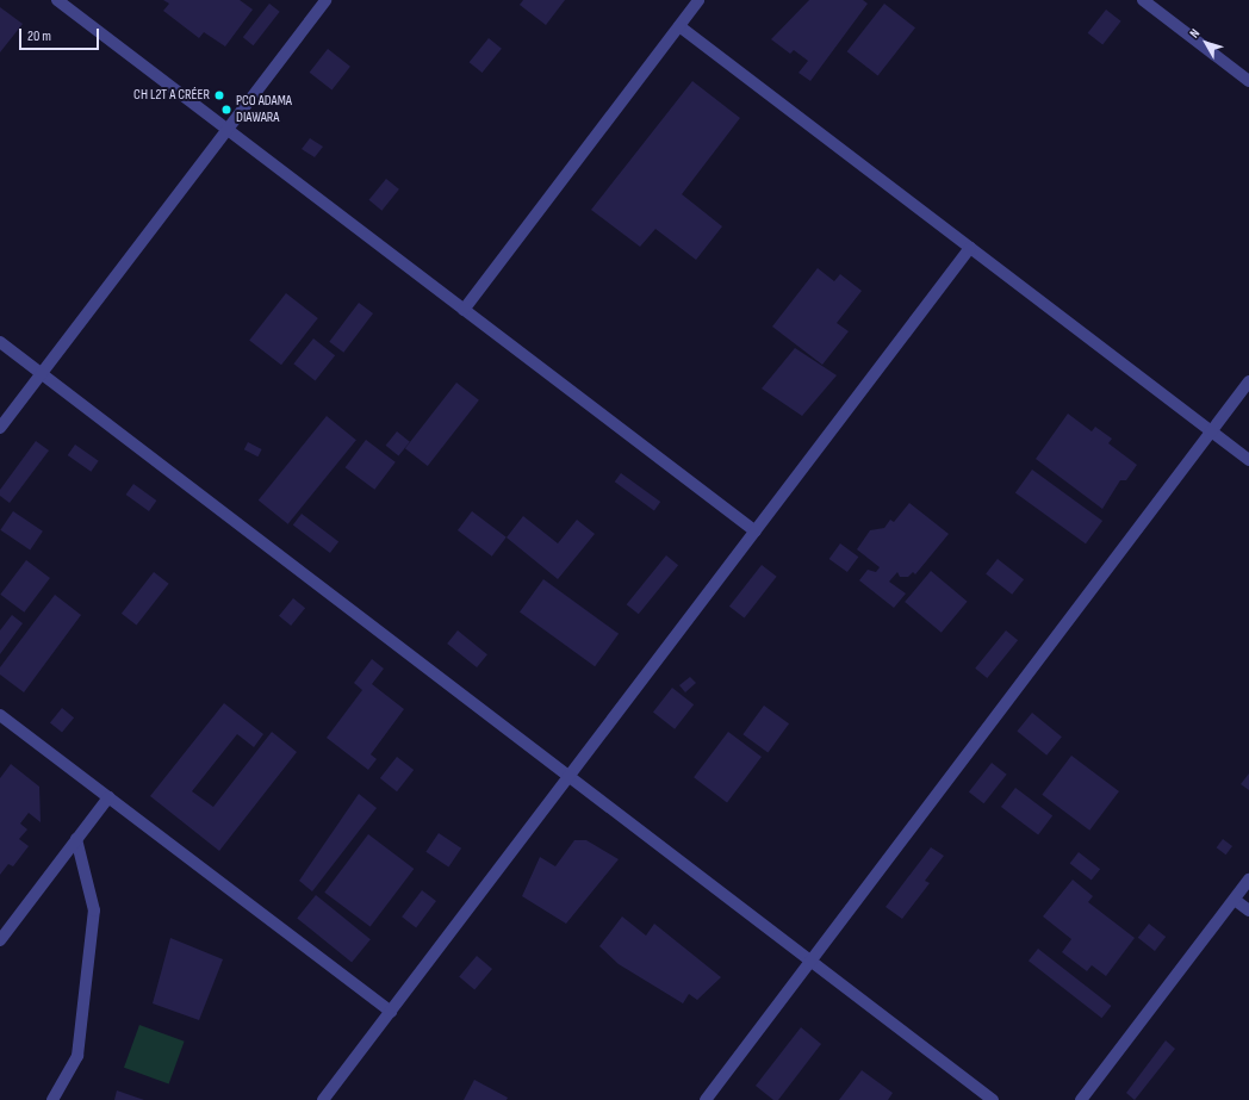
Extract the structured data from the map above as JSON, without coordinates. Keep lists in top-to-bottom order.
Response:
{
  "places": ["CH L2T A CRÉER", "PCO ADAMA DIAWARA"],
  "scale_bar": "20 m",
  "north": "top left"
}
